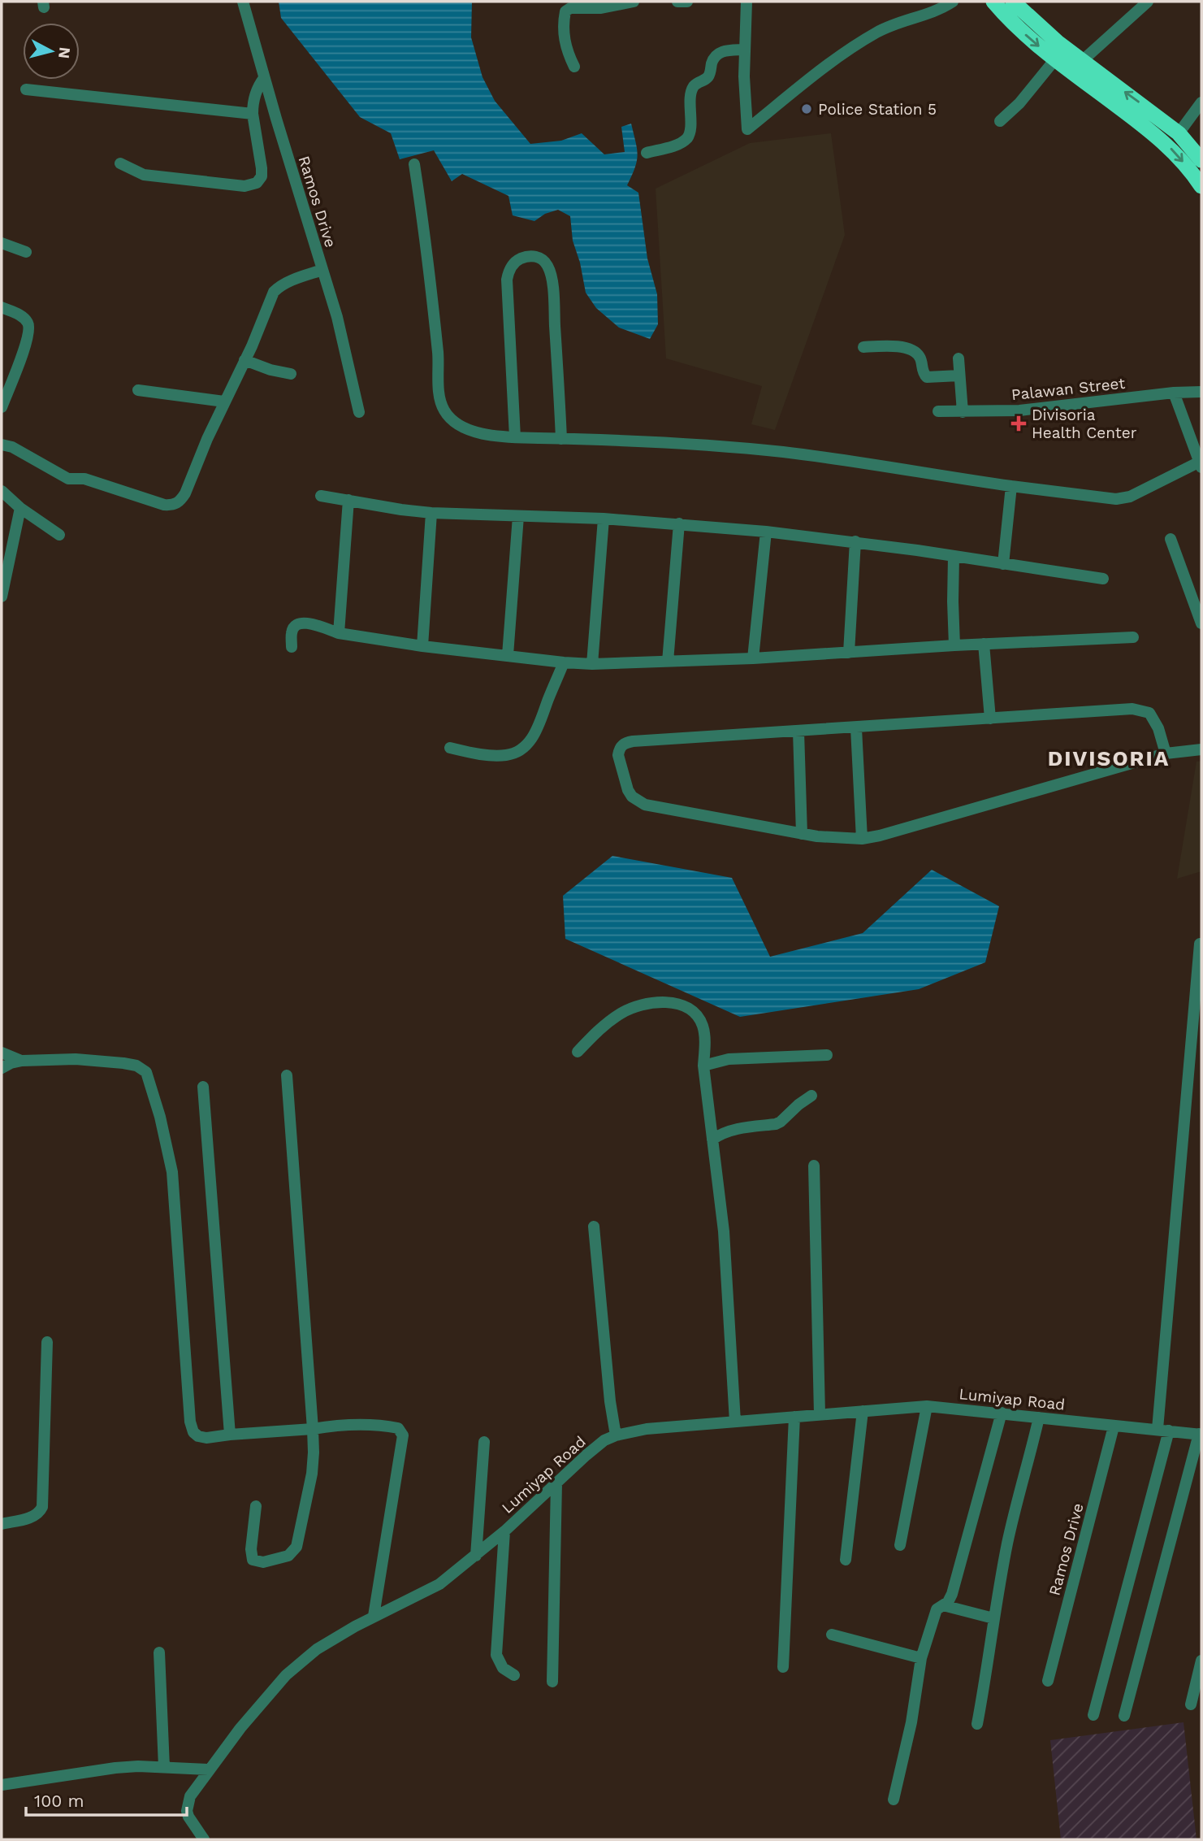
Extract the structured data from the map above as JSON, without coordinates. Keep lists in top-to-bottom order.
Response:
{
  "streets": {
    "street": ["Ramos Drive", "Palawan Street", "Lumiyap Road"]
  },
  "crossings": [
    ["Ramos Drive", "Lumiyap Road"]
  ],
  "districts": ["DIVISORIA"],
  "places": {
    "other": ["Police Station 5"],
    "health": ["Divisoria Health Center"]
  },
  "scale_bar": "100 m",
  "north": "right"
}
